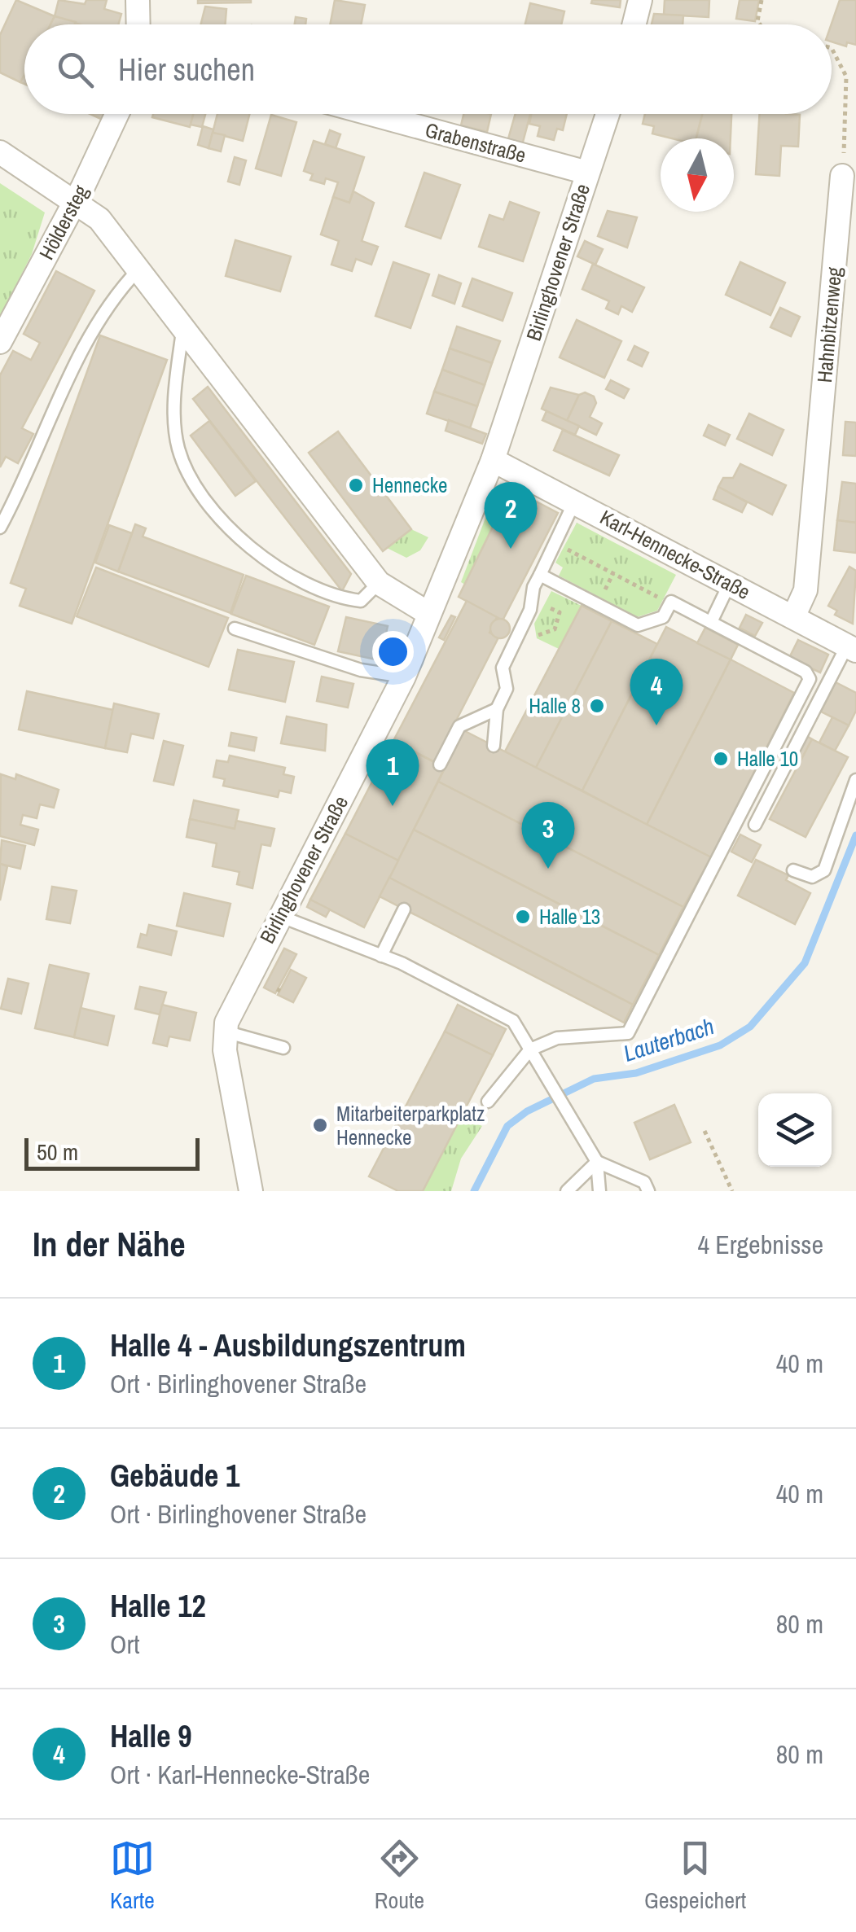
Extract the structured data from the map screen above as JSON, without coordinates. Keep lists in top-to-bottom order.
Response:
{
  "streets": {
    "street": [
      "Grabenstraße",
      "Höldersteg",
      "Birlinghovener Straße",
      "Hahnbitzenweg",
      "Karl-Hennecke-Straße"
    ]
  },
  "crossings": [
    ["Grabenstraße", "Birlinghovener Straße"],
    ["Birlinghovener Straße", "Karl-Hennecke-Straße"],
    ["Hahnbitzenweg", "Karl-Hennecke-Straße"]
  ],
  "water": ["Lauterbach"],
  "places": [
    "Hennecke",
    "Halle 8",
    "Halle 10",
    "Halle 13",
    "Mitarbeiterparkplatz Hennecke"
  ],
  "scale_bar": "50 m",
  "north": "bottom",
  "page": {
    "search": "Hier suchen",
    "pins": [
      "2",
      "4",
      "1",
      "3"
    ],
    "scale": "50 m",
    "heading": ["In der Nähe", "4 Ergebnisse"],
    "list": [
      {
        "mark": "1",
        "name": "Halle 4 - Ausbildungszentrum",
        "note": "Ort · Birlinghovener Straße",
        "value": "40 m"
      },
      {
        "mark": "2",
        "name": "Gebäude 1",
        "note": "Ort · Birlinghovener Straße",
        "value": "40 m"
      },
      {
        "mark": "3",
        "name": "Halle 12",
        "note": "Ort",
        "value": "80 m"
      },
      {
        "mark": "4",
        "name": "Halle 9",
        "note": "Ort · Karl-Hennecke-Straße",
        "value": "80 m"
      }
    ],
    "nav": ["Karte", "Route", "Gespeichert"]
  }
}
